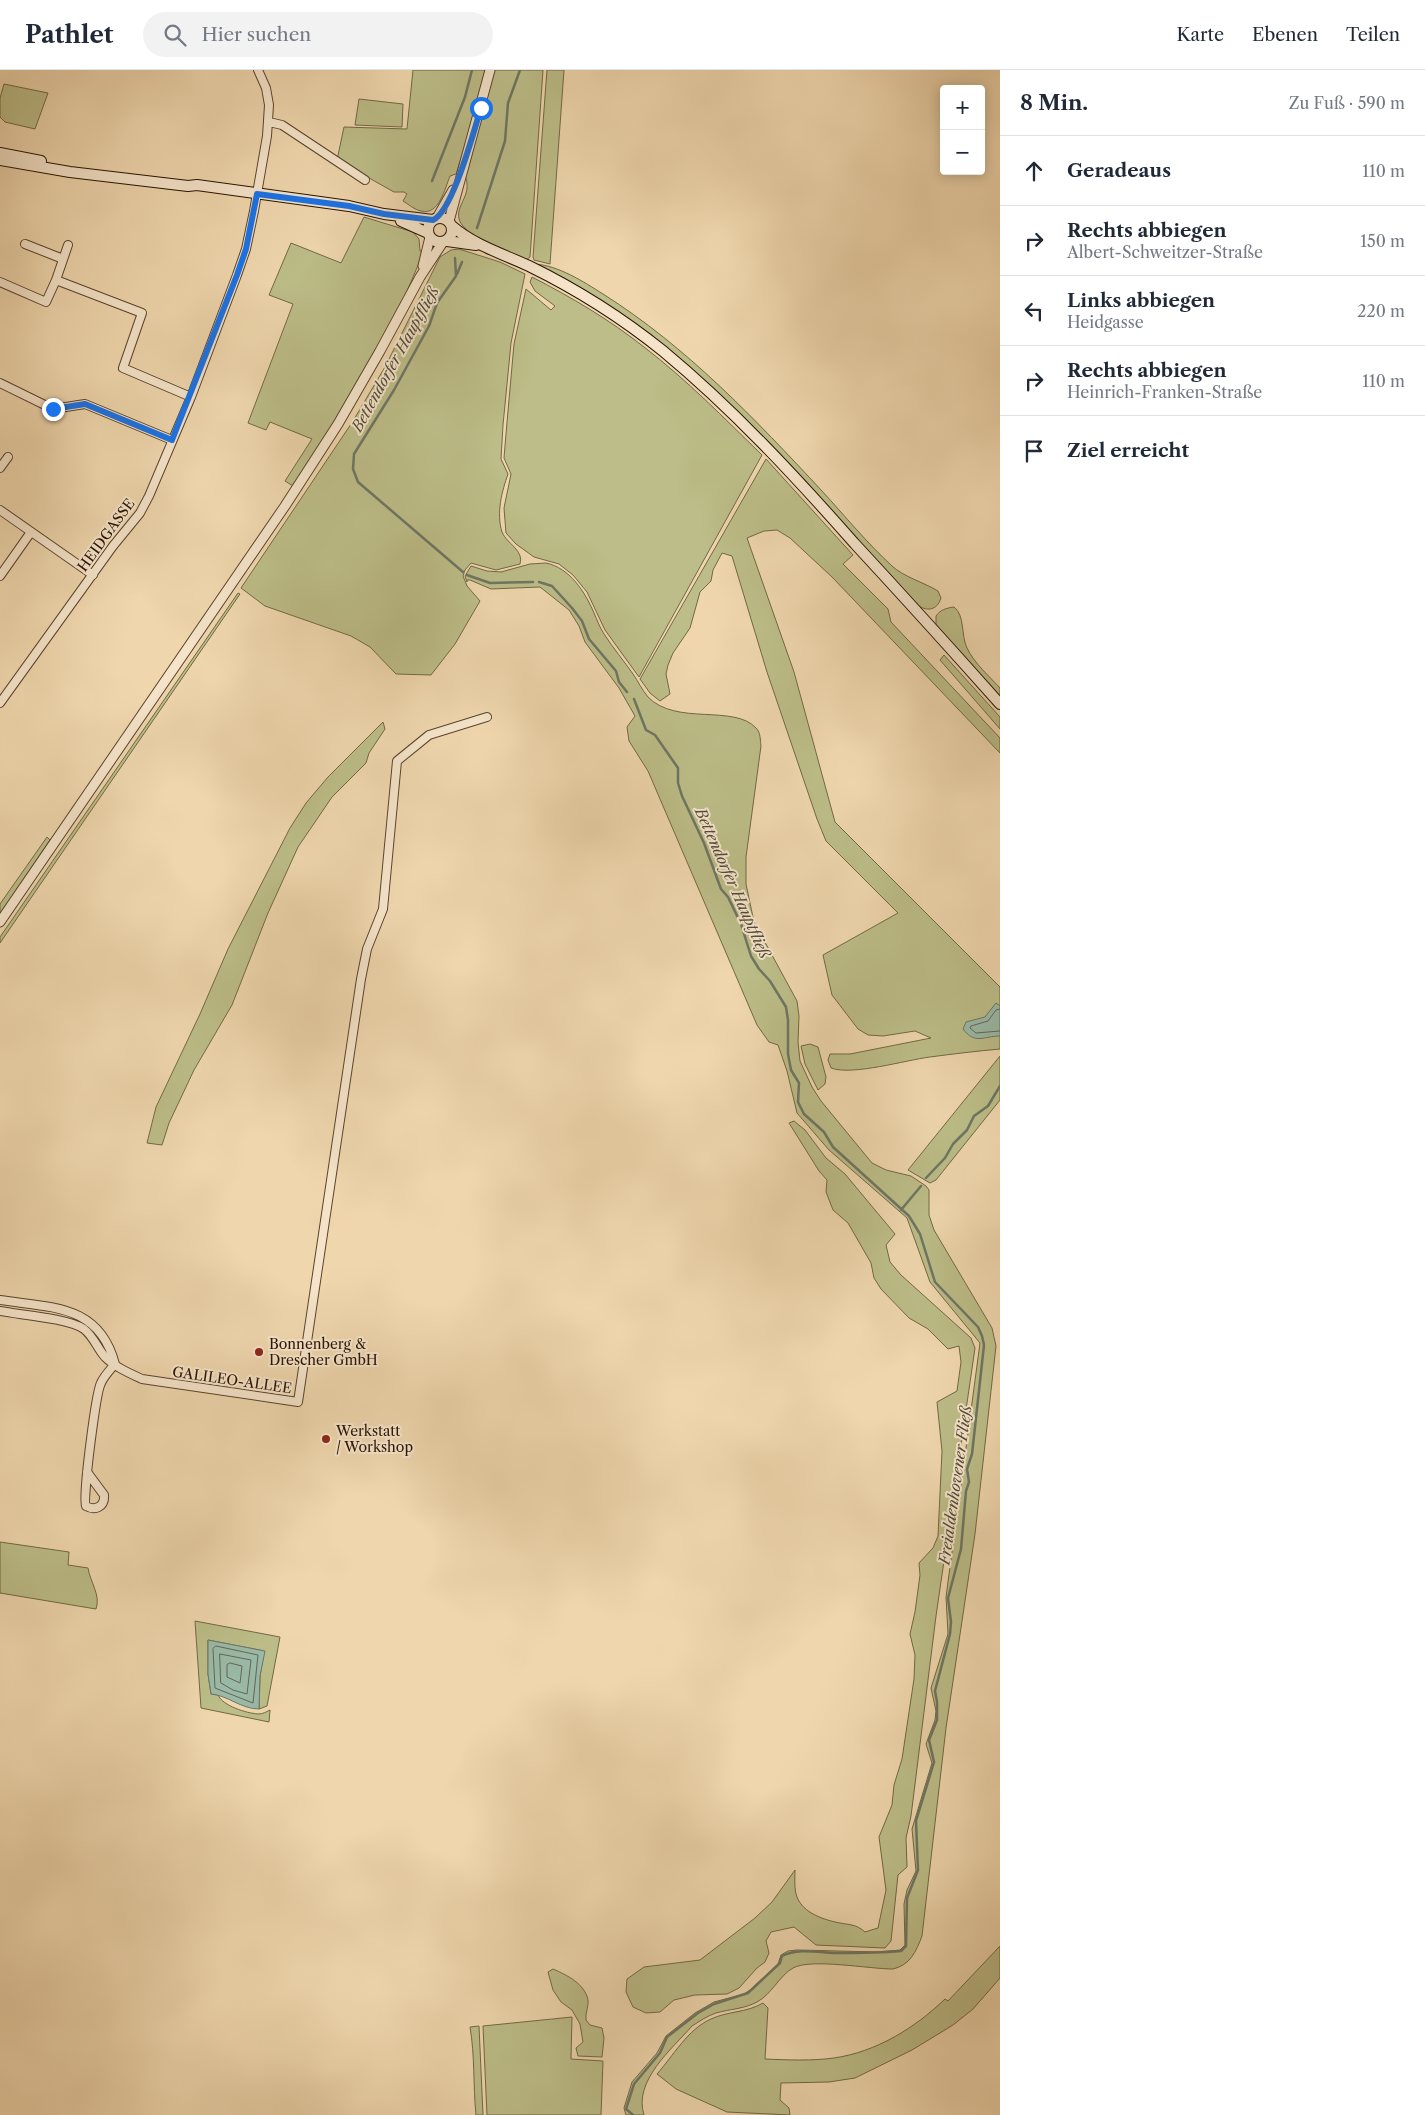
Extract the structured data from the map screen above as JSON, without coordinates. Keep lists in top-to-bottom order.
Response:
{
  "streets": {
    "street": ["HEIDGASSE", "GALILEO-ALLEE"]
  },
  "water": ["Bettendorfer Hauptfließ", "Freialdenhovener Fließ"],
  "places": ["Bonnenberg & Drescher GmbH", "Werkstatt / Workshop"],
  "page": {
    "header": "Pathlet",
    "search": "Hier suchen",
    "nav": ["Karte", "Ebenen", "Teilen"],
    "heading": ["8 Min.", "Zu Fuß · 590 m"],
    "map_buttons": ["+", "−"],
    "list": [
      ["Geradeaus", "110 m"],
      ["Rechts abbiegen", "Albert-Schweitzer-Straße", "150 m"],
      ["Links abbiegen", "Heidgasse", "220 m"],
      ["Rechts abbiegen", "Heinrich-Franken-Straße", "110 m"],
      "Ziel erreicht"
    ]
  }
}
